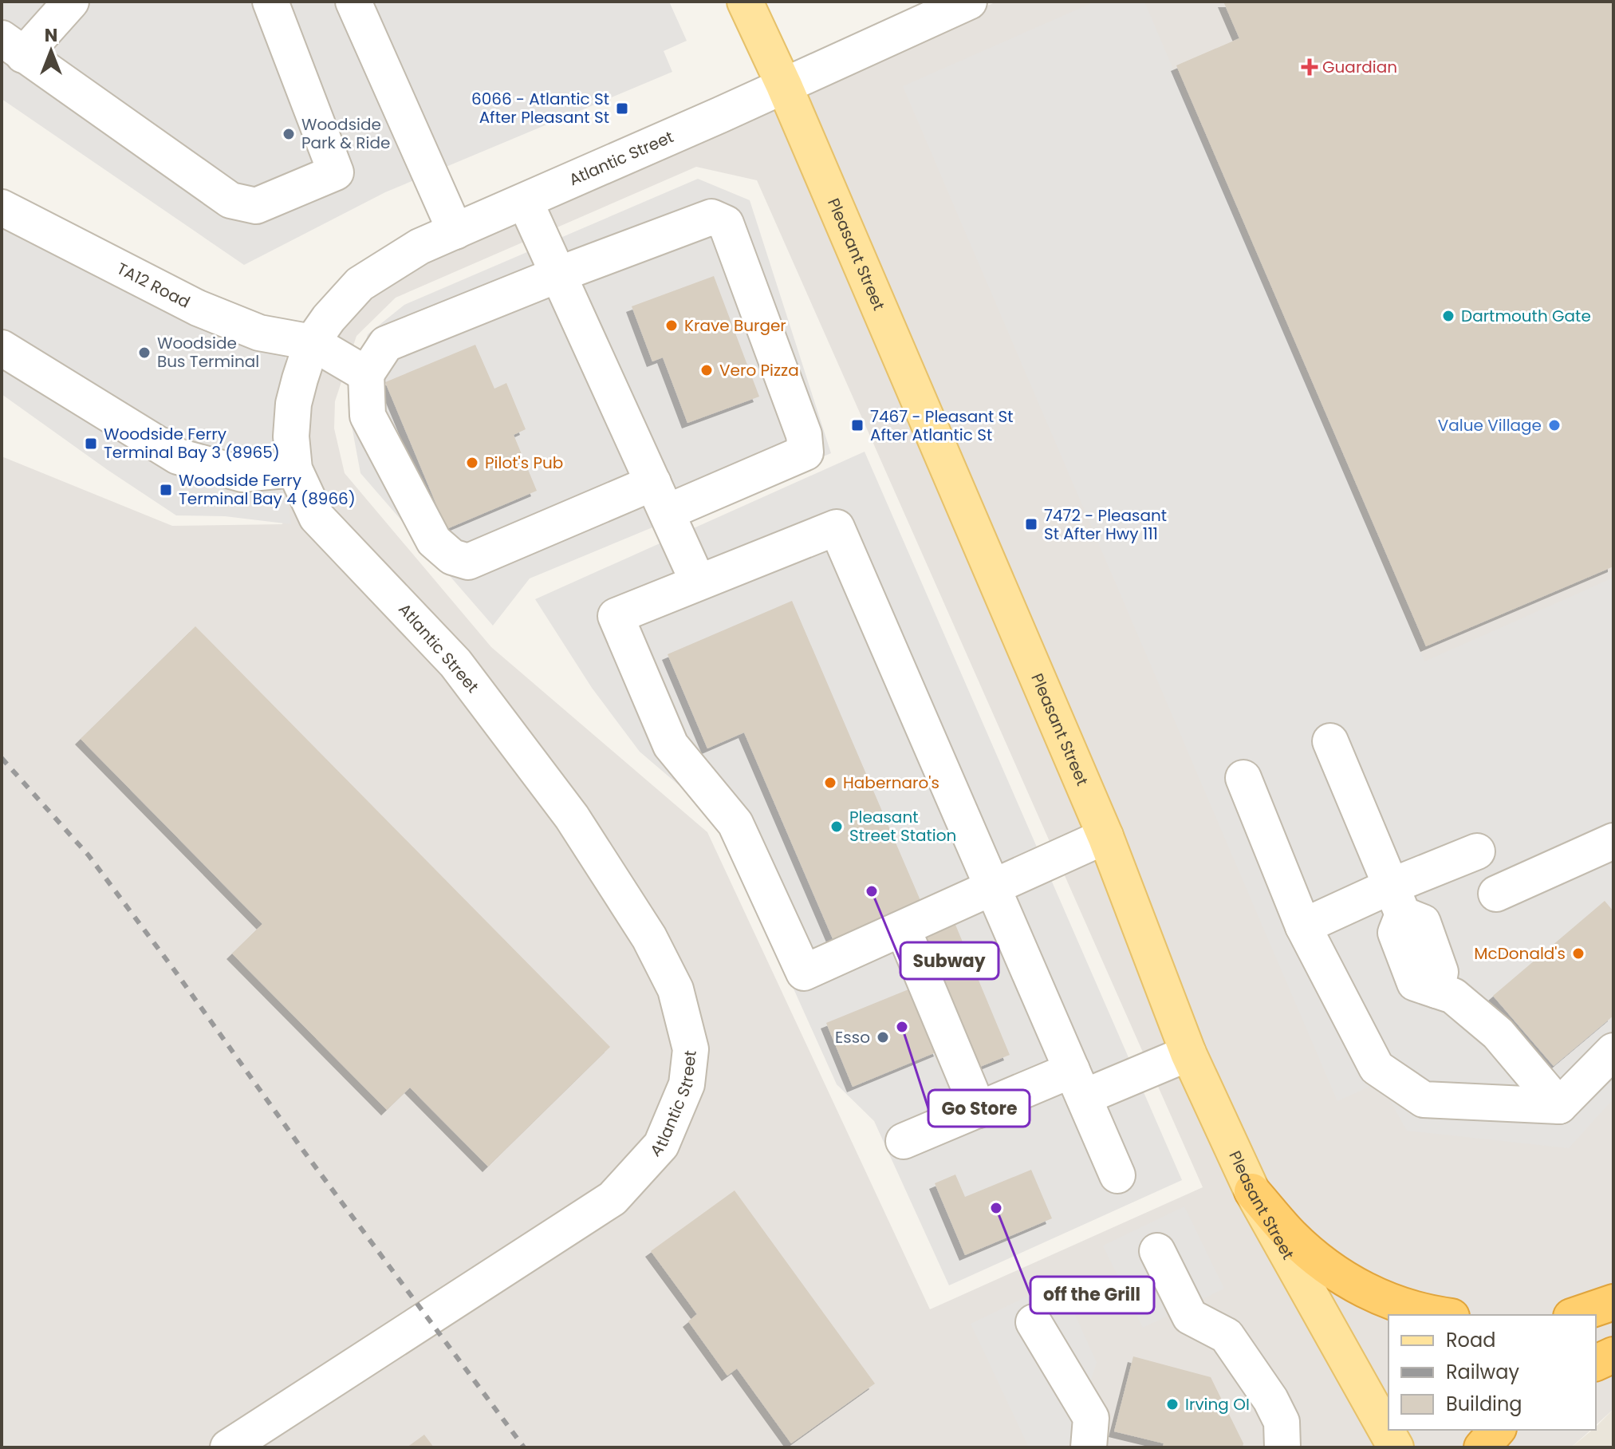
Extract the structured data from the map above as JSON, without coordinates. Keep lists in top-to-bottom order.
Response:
{
  "streets": {
    "main road": ["Pleasant Street"],
    "street": ["Atlantic Street", "TA12 Road"]
  },
  "crossings": [
    ["Atlantic Street", "Pleasant Street"],
    ["Atlantic Street", "TA12 Road"]
  ],
  "places": {
    "health": ["Guardian"],
    "transit": [
      "6066 - Atlantic St After Pleasant St",
      "7467 - Pleasant St After Atlantic St",
      "Woodside Ferry Terminal Bay 3 (8965)",
      "Woodside Ferry Terminal Bay 4 (8966)",
      "7472 - Pleasant St After Hwy 111"
    ],
    "other": [
      "Woodside Park & Ride",
      "Dartmouth Gate",
      "Krave Burger",
      "Woodside Bus Terminal",
      "Vero Pizza",
      "Value Village",
      "Pilot's Pub",
      "Habernaro's",
      "Pleasant Street Station",
      "Subway",
      "McDonald's",
      "Go Store",
      "Esso",
      "off the Grill",
      "Irving OI"
    ]
  },
  "legend": ["Road", "Railway", "Building"],
  "north": "top"
}
